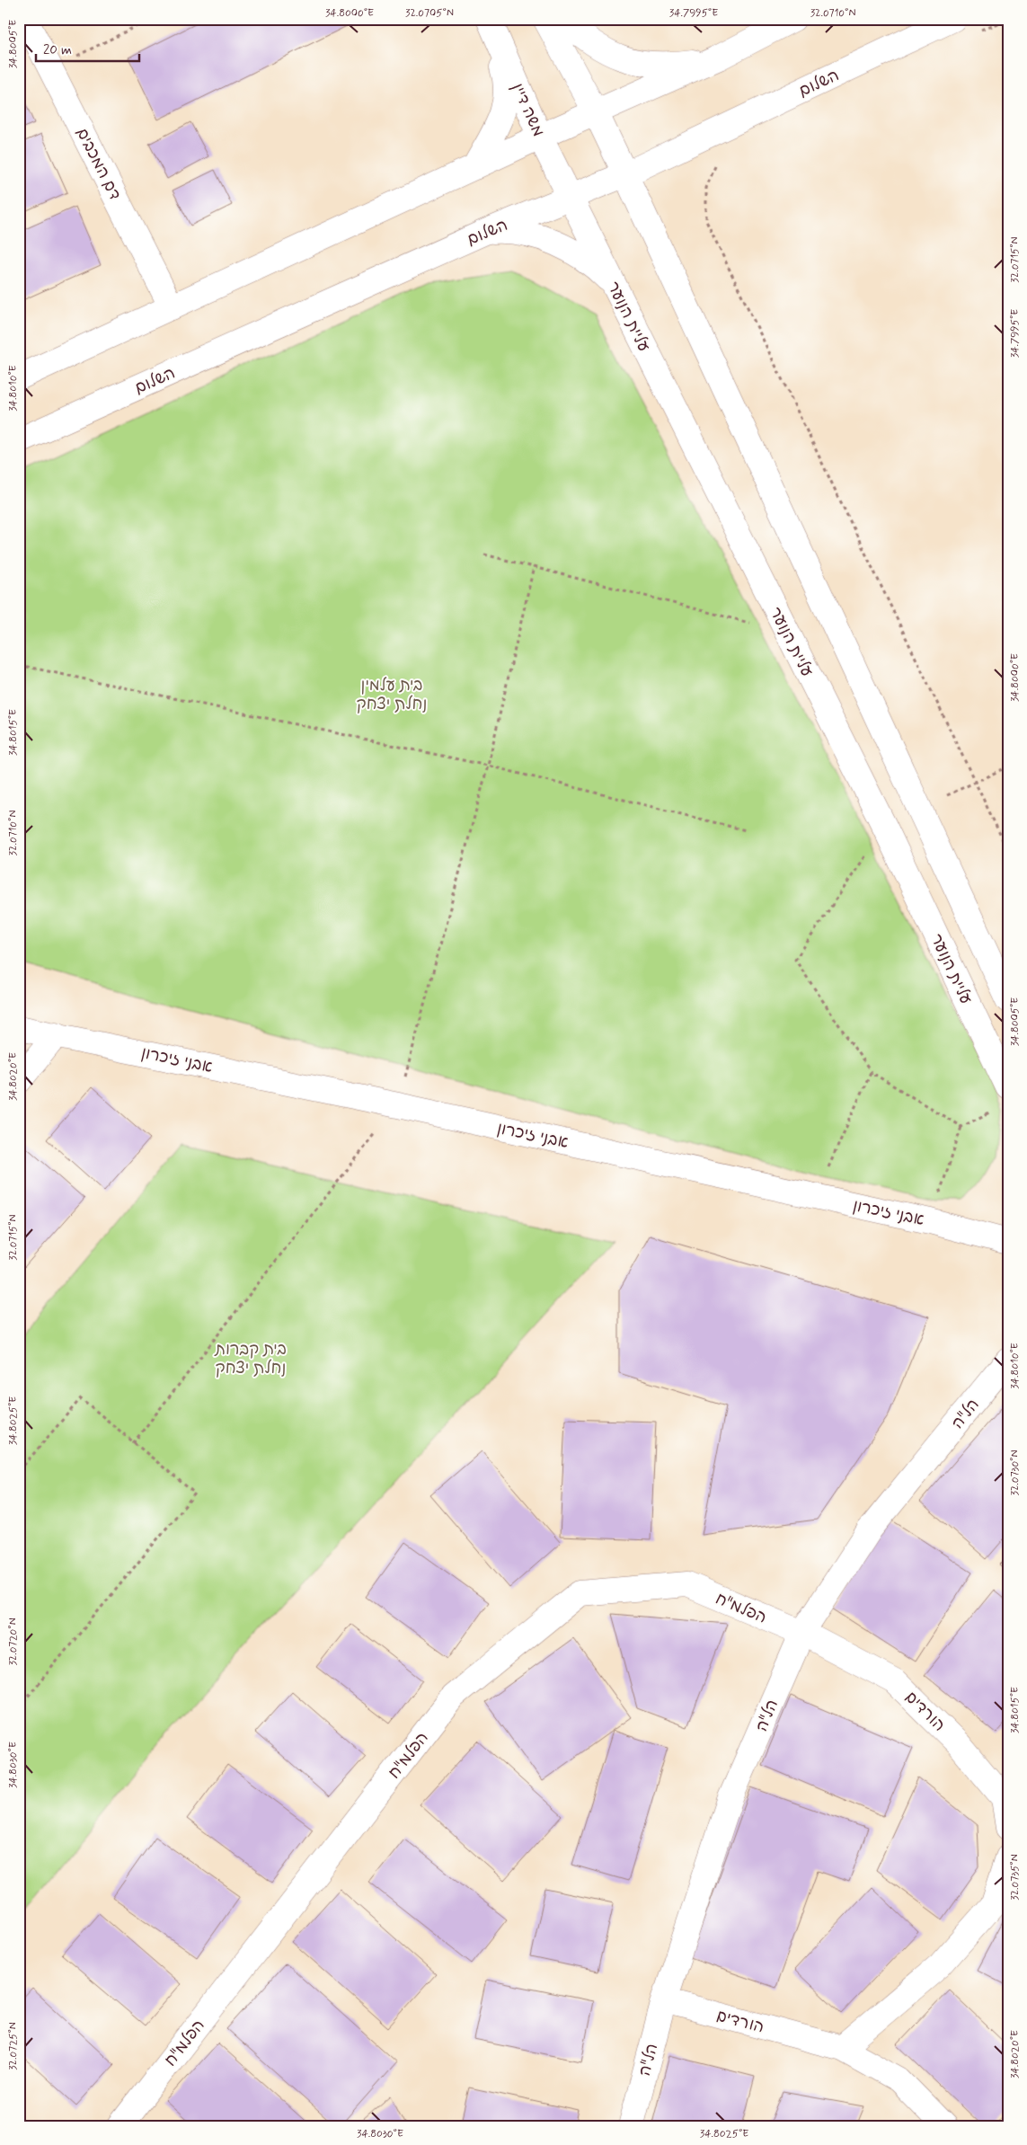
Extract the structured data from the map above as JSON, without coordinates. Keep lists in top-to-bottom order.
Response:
{
  "streets": {
    "street": [
      "השלום",
      "משה דיין",
      "דם המכבים",
      "עליית הנוער",
      "אבני זיכרון",
      "הל\"ה",
      "הפלמ\"ח",
      "הורדים"
    ]
  },
  "crossings": [
    ["השלום", "משה דיין"],
    ["השלום", "עליית הנוער"],
    ["משה דיין", "עליית הנוער"],
    ["הל\"ה", "הפלמ\"ח"],
    ["הל\"ה", "הורדים"],
    ["הפלמ\"ח", "הורדים"]
  ],
  "parks": ["בית עלמין נחלת יצחק", "בית קברות נחלת יצחק"],
  "scale_bar": "20 m",
  "coordinates": [
    "34.8000°E",
    "32.0705°N",
    "34.7995°E",
    "32.0710°N",
    "34.8005°E",
    "32.0715°N",
    "34.8010°E",
    "34.8015°E",
    "34.8020°E",
    "34.8025°E",
    "32.0730°N",
    "32.0720°N",
    "34.8030°E",
    "32.0735°N",
    "32.0725°N"
  ]
}
